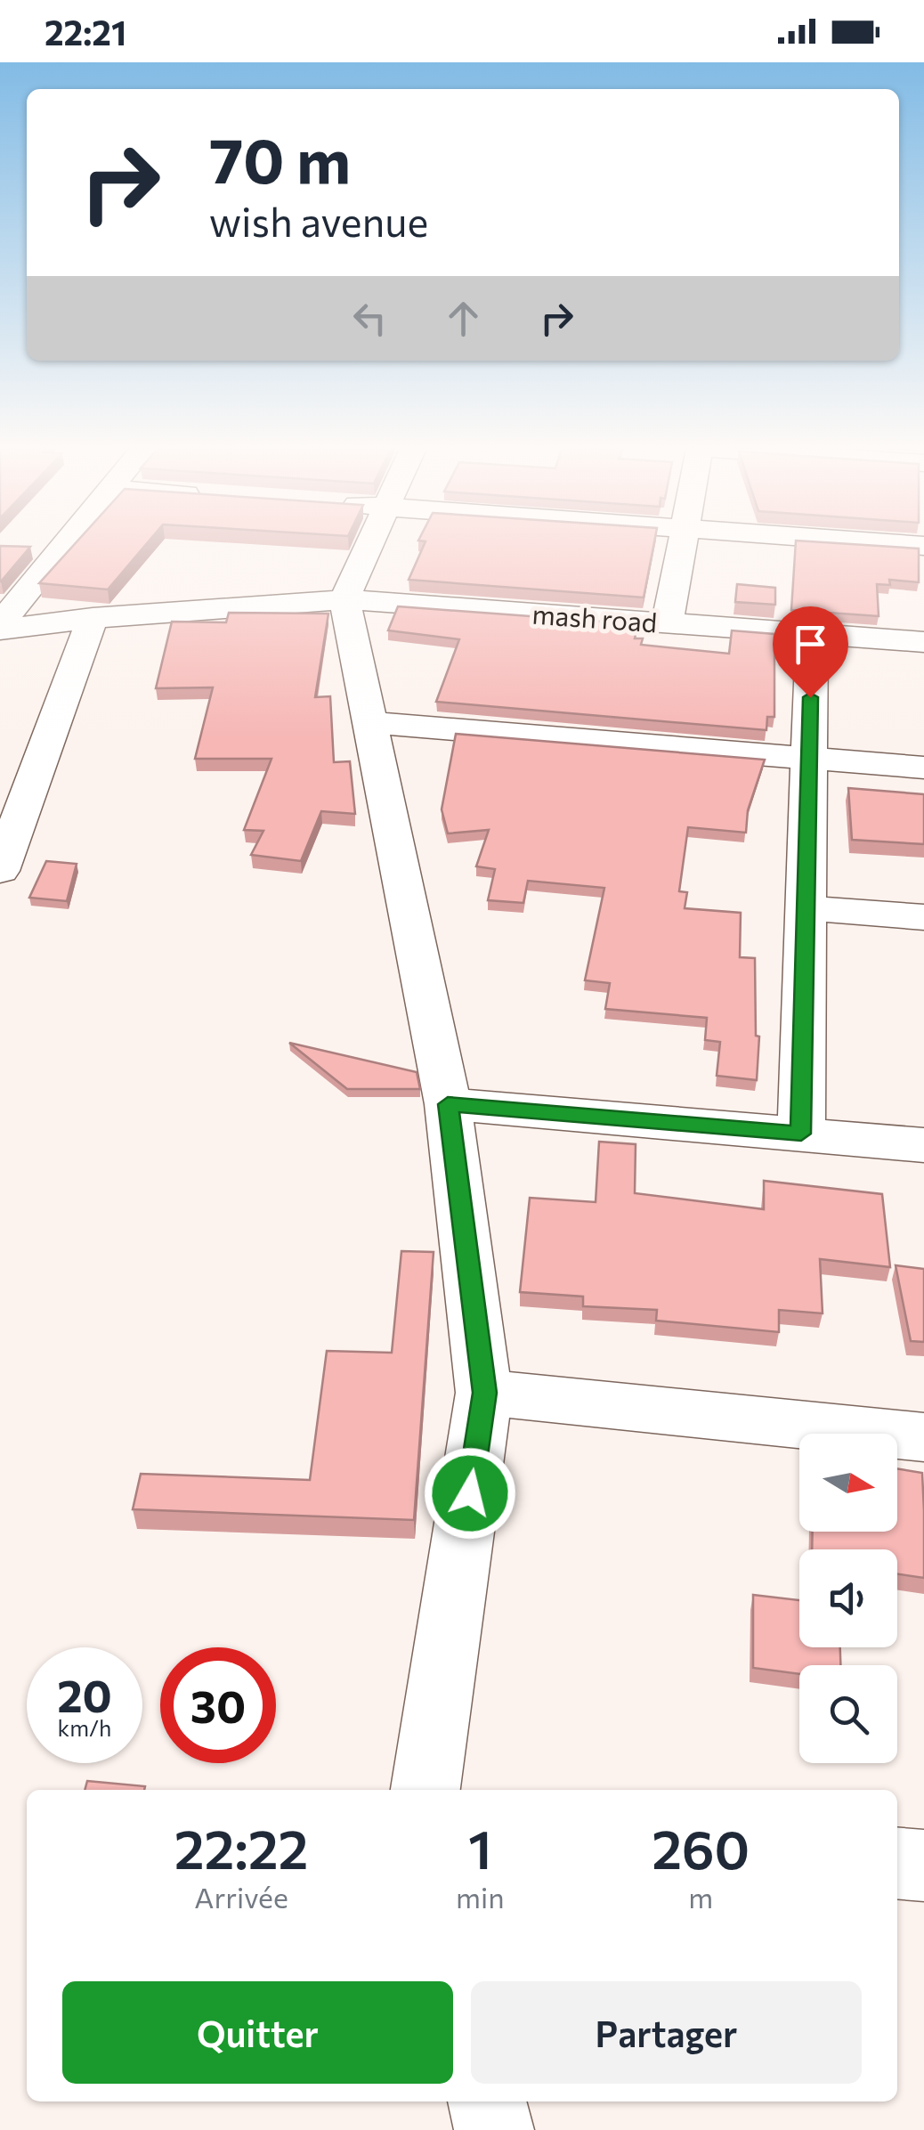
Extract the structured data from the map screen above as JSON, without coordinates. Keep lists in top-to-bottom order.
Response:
{
  "streets": {
    "street": ["mash road"]
  },
  "north": "right",
  "page": {
    "status": "22:21",
    "turn": ["70 m", "wish avenue"],
    "speed": "20 km/h",
    "limit": "30",
    "eta": [
      "22:22",
      "Arrivée",
      "1",
      "min",
      "260",
      "m"
    ],
    "buttons": ["Quitter", "Partager"]
  }
}
